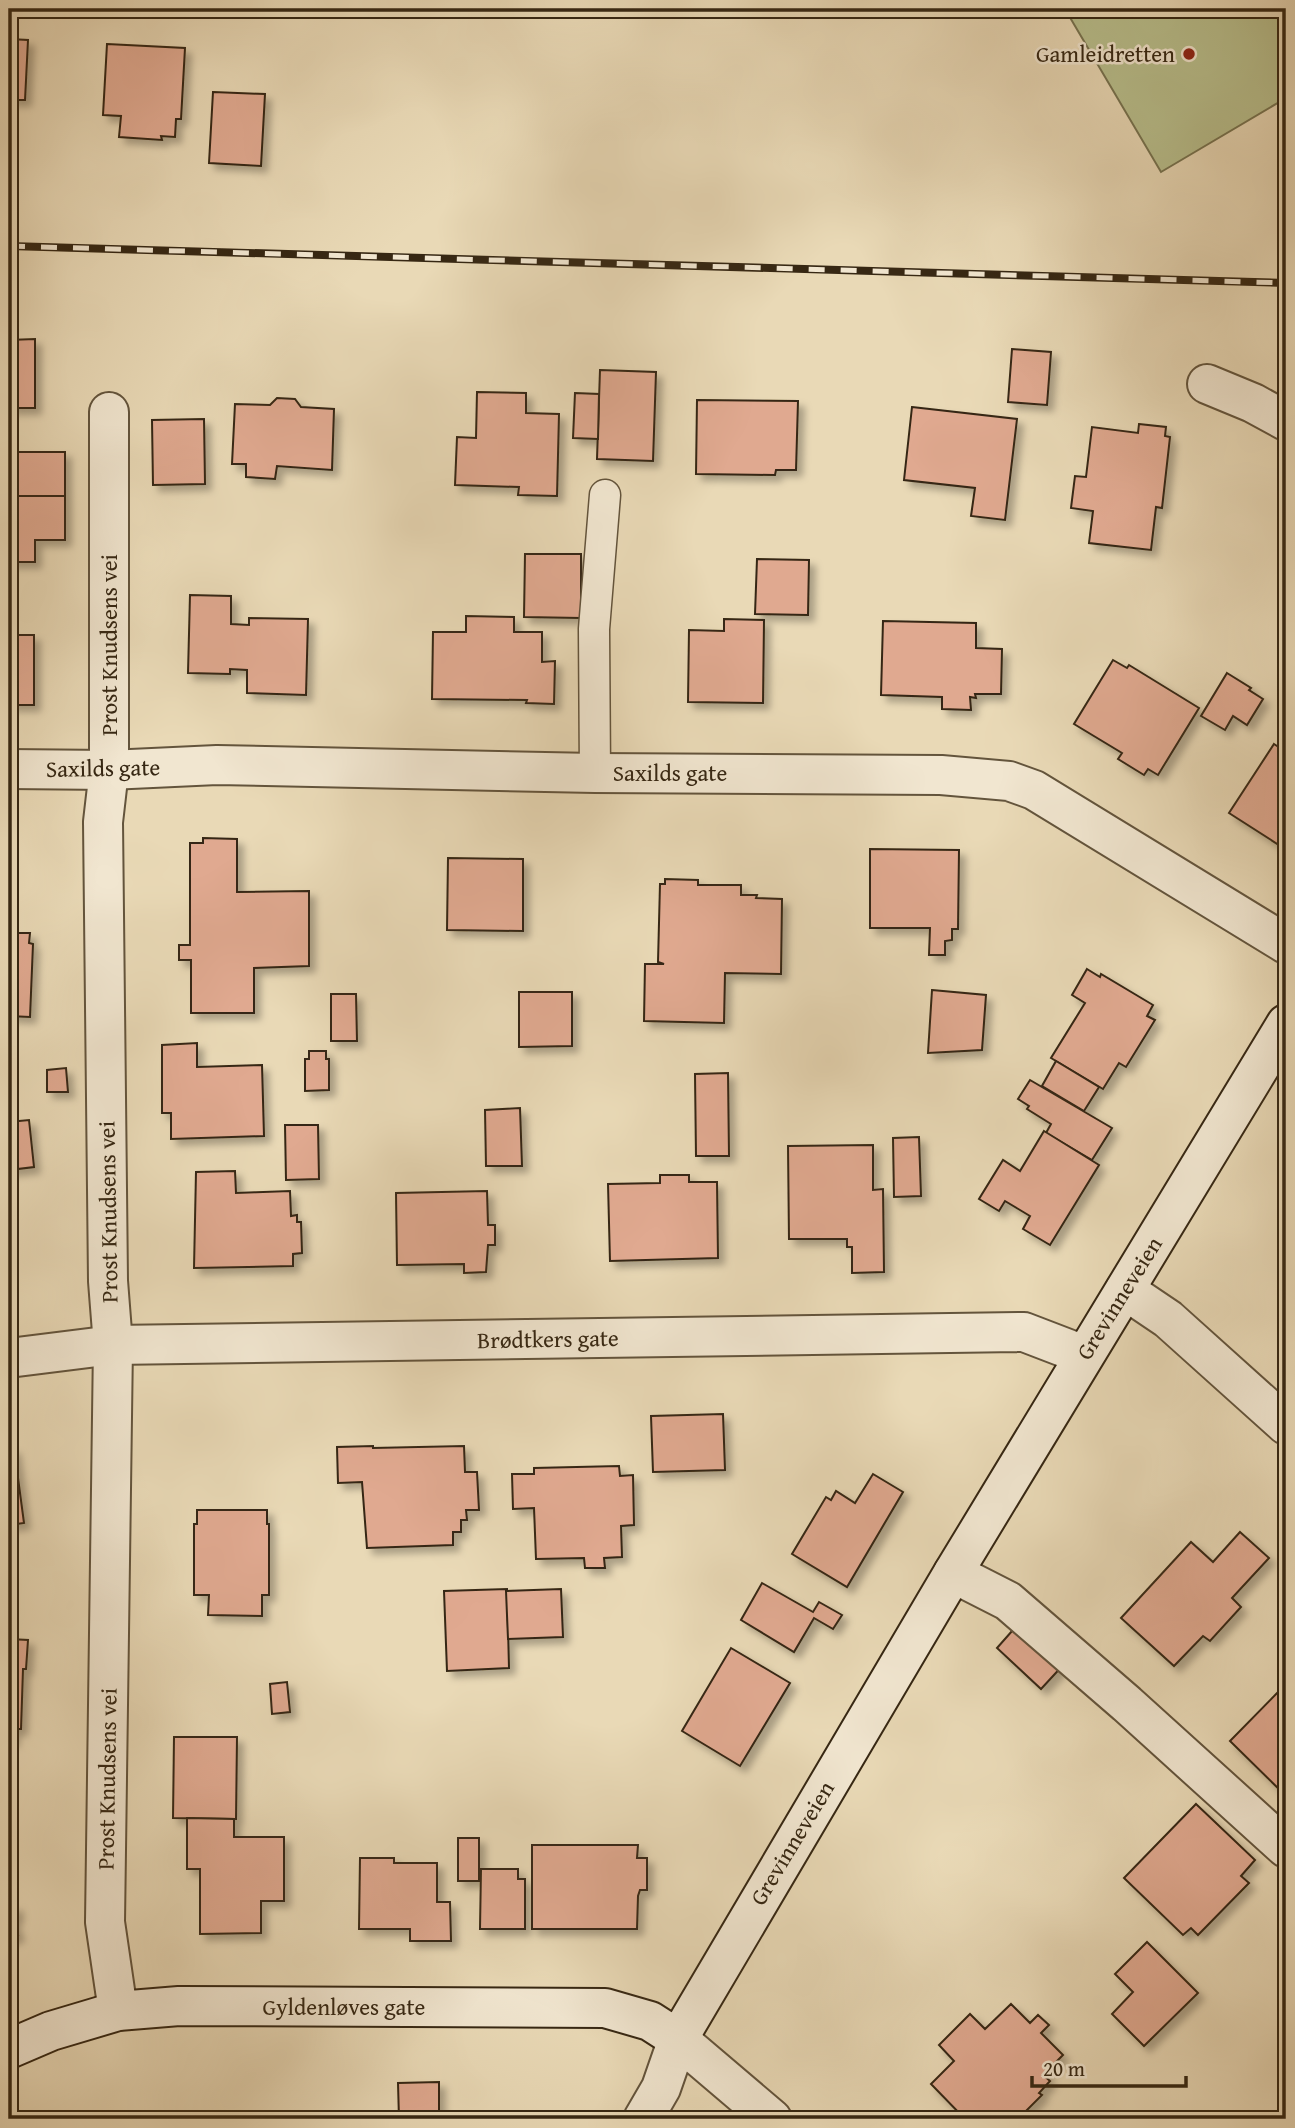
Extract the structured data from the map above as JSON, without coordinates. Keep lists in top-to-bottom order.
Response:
{
  "streets": {
    "street": [
      "Prost Knudsens vei",
      "Saxilds gate",
      "Grevinneveien",
      "Brødtkers gate",
      "Gyldenløves gate"
    ]
  },
  "crossings": [
    ["Prost Knudsens vei", "Saxilds gate"],
    ["Prost Knudsens vei", "Brødtkers gate"],
    ["Prost Knudsens vei", "Gyldenløves gate"],
    ["Grevinneveien", "Brødtkers gate"],
    ["Grevinneveien", "Gyldenløves gate"]
  ],
  "places": ["Gamleidretten"],
  "scale_bar": "20 m"
}
